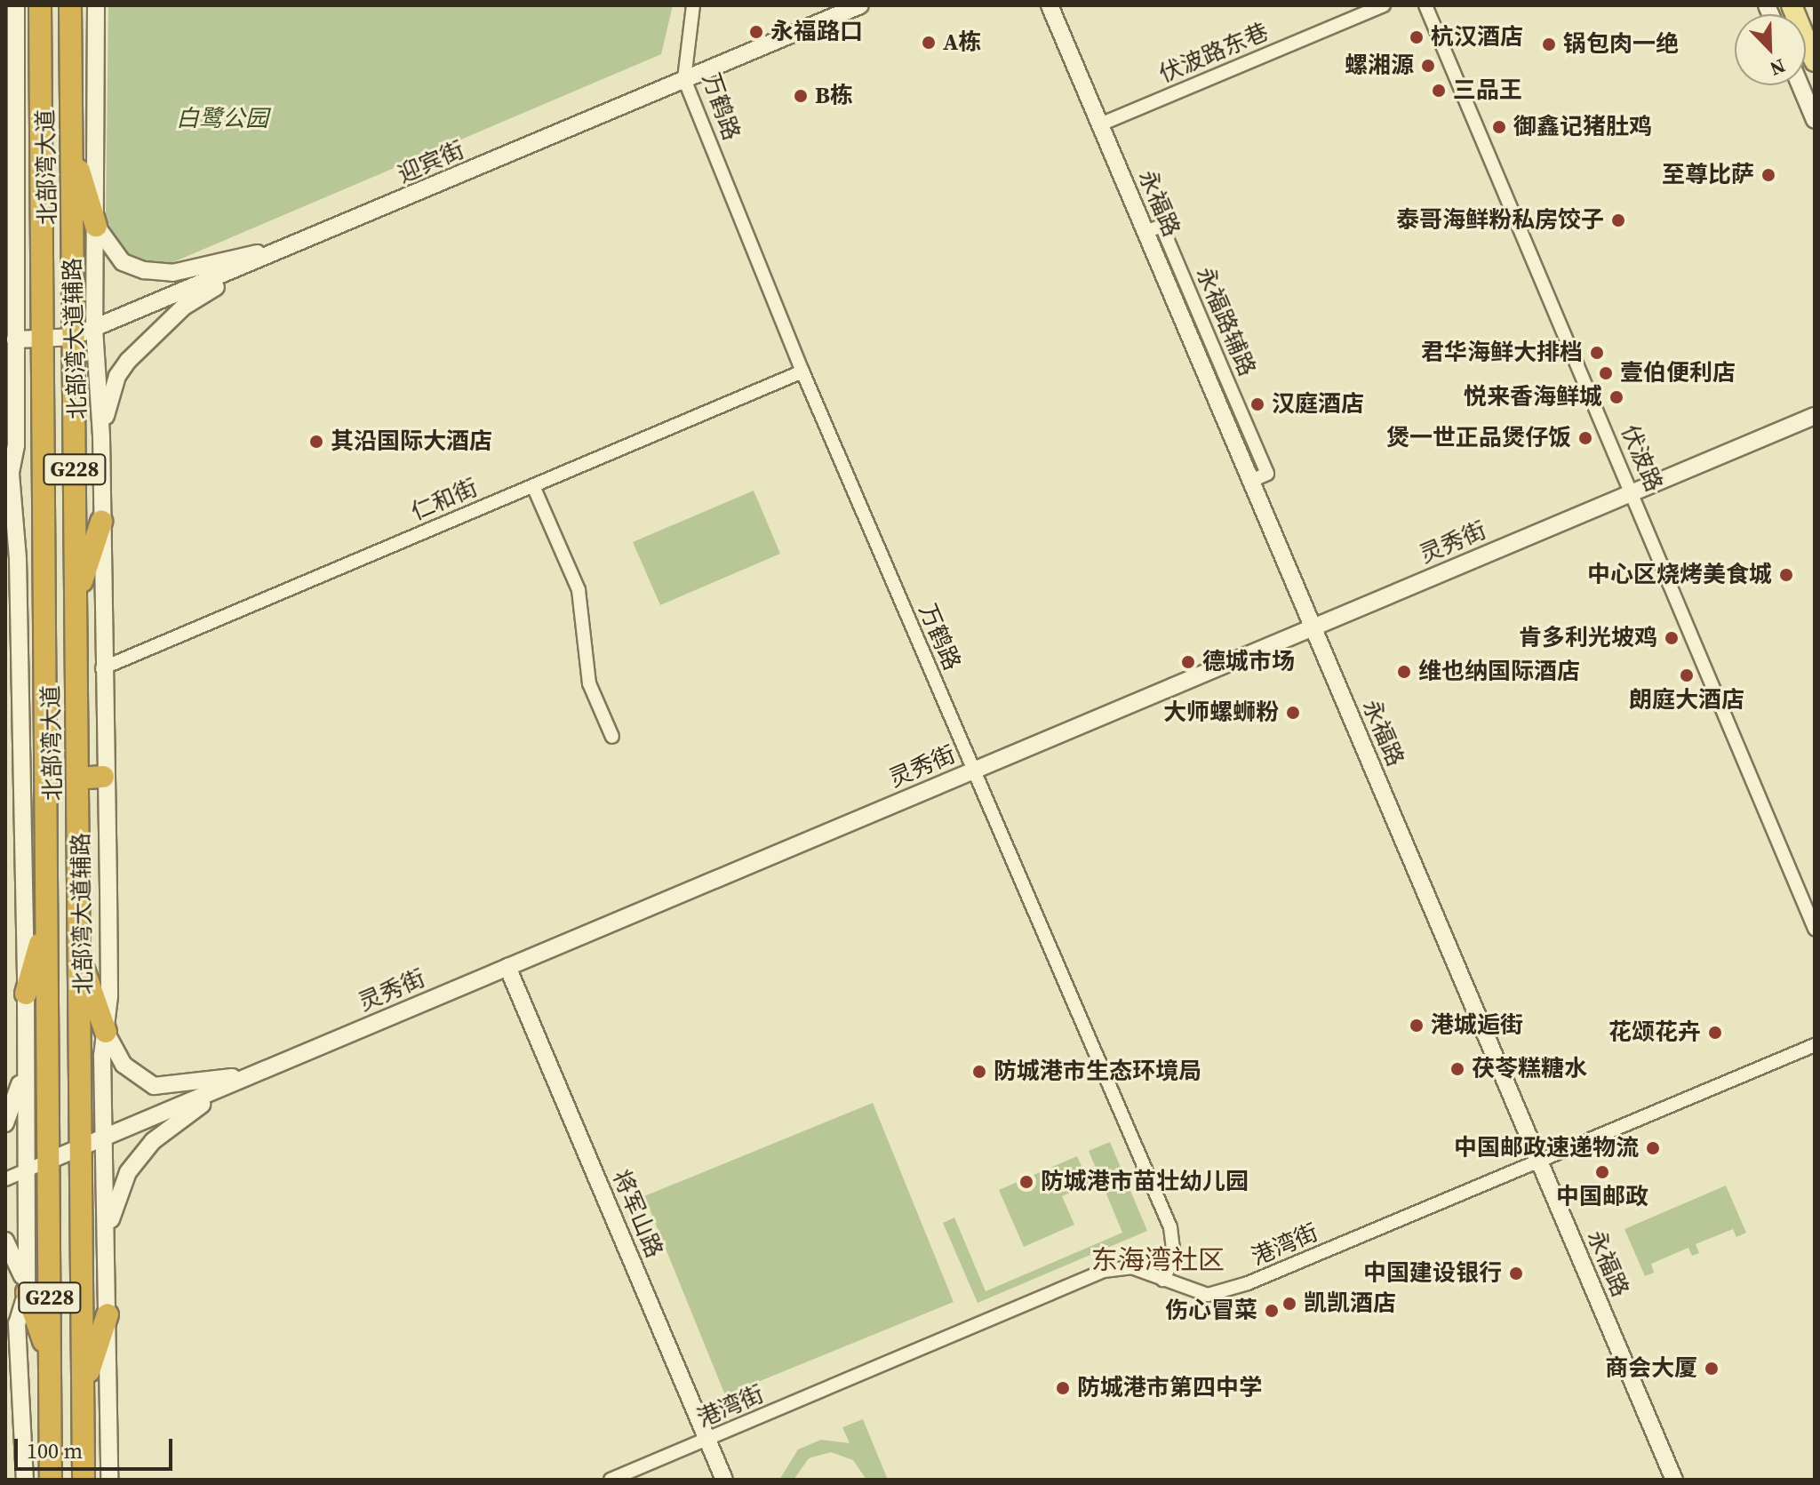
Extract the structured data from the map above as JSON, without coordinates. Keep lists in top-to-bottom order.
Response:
{
  "streets": {
    "highway": ["北部湾大道", "G228"],
    "main road": [
      "迎宾街",
      "永福路",
      "北部湾大道辅路",
      "灵秀街",
      "将军山路"
    ],
    "street": [
      "伏波路东巷",
      "万鹤路",
      "伏波路",
      "仁和街",
      "港湾街"
    ]
  },
  "crossings": [
    ["伏波路东巷", "永福路"],
    ["万鹤路", "迎宾街"],
    ["万鹤路", "仁和街"],
    ["万鹤路", "灵秀街"],
    ["万鹤路", "港湾街"],
    ["迎宾街", "北部湾大道"],
    ["迎宾街", "北部湾大道辅路"],
    ["北部湾大道", "灵秀街"],
    ["永福路", "灵秀街"],
    ["永福路", "港湾街"],
    ["北部湾大道辅路", "仁和街"],
    ["北部湾大道辅路", "灵秀街"],
    ["伏波路", "灵秀街"],
    ["灵秀街", "将军山路"],
    ["将军山路", "港湾街"]
  ],
  "districts": ["东海湾社区"],
  "parks": ["白鹭公园"],
  "places": [
    "永福路口",
    "杭汉酒店",
    "A栋",
    "锅包肉一绝",
    "螺湘源",
    "三品王",
    "B栋",
    "御鑫记猪肚鸡",
    "至尊比萨",
    "泰哥海鲜粉私房饺子",
    "君华海鲜大排档",
    "壹伯便利店",
    "悦来香海鲜城",
    "汉庭酒店",
    "煲一世正品煲仔饭",
    "其沿国际大酒店",
    "中心区烧烤美食城",
    "肯多利光坡鸡",
    "德城市场",
    "维也纳国际酒店",
    "朗庭大酒店",
    "大师螺蛳粉",
    "港城逅街",
    "花颂花卉",
    "茯苓糕糖水",
    "防城港市生态环境局",
    "中国邮政速递物流",
    "中国邮政",
    "防城港市苗壮幼儿园",
    "中国建设银行",
    "凯凯酒店",
    "伤心冒菜",
    "商会大厦",
    "防城港市第四中学"
  ],
  "scale_bar": "100 m",
  "north": "bottom right"
}
